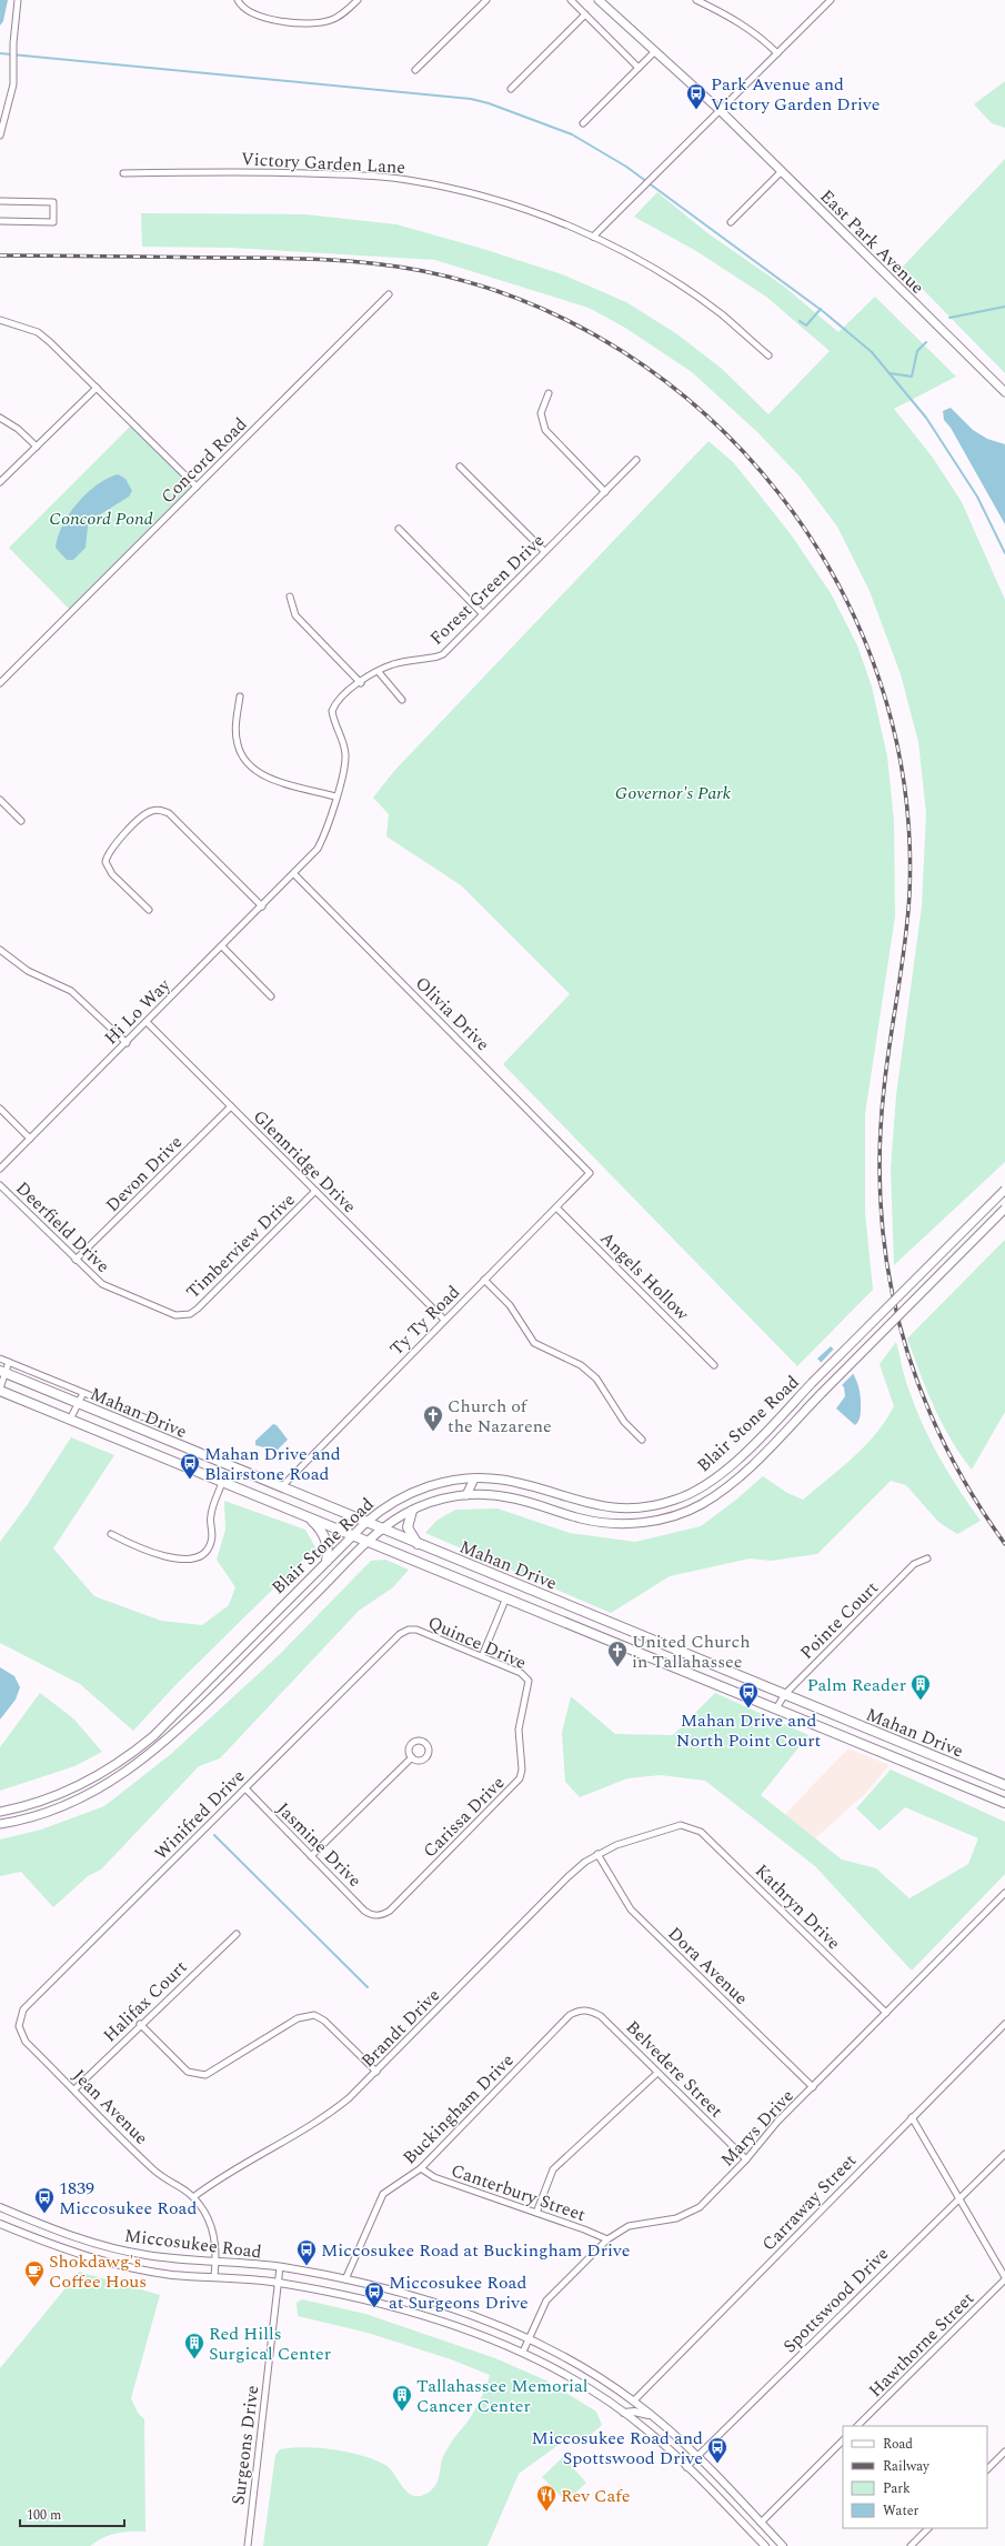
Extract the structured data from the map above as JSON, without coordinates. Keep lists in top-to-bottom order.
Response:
{
  "streets": {
    "main road": ["East Park Avenue", "Mahan Drive", "Blair Stone Road"],
    "street": [
      "Victory Garden Lane",
      "Concord Road",
      "Forest Green Drive",
      "Hi Lo Way",
      "Olivia Drive",
      "Glennridge Drive",
      "Devon Drive",
      "Deerfield Drive",
      "Timberview Drive",
      "Angels Hollow",
      "Ty Ty Road",
      "Pointe Court",
      "Quince Drive",
      "Winifred Drive",
      "Carissa Drive",
      "Jasmine Drive",
      "Kathryn Drive",
      "Dora Avenue",
      "Halifax Court",
      "Brandt Drive",
      "Belvedere Street",
      "Jean Avenue",
      "Buckingham Drive",
      "Marys Drive",
      "Canterbury Street",
      "Carraway Street",
      "Miccosukee Road",
      "Spottswood Drive",
      "Hawthorne Street",
      "Surgeons Drive"
    ]
  },
  "crossings": [
    ["Forest Green Drive", "Hi Lo Way"],
    ["Forest Green Drive", "Olivia Drive"],
    ["Hi Lo Way", "Olivia Drive"],
    ["Hi Lo Way", "Glennridge Drive"],
    ["Olivia Drive", "Ty Ty Road"],
    ["Glennridge Drive", "Devon Drive"],
    ["Glennridge Drive", "Timberview Drive"],
    ["Glennridge Drive", "Ty Ty Road"],
    ["Devon Drive", "Deerfield Drive"],
    ["Deerfield Drive", "Timberview Drive"],
    ["Angels Hollow", "Ty Ty Road"],
    ["Ty Ty Road", "Mahan Drive"],
    ["Mahan Drive", "Blair Stone Road"],
    ["Mahan Drive", "Pointe Court"],
    ["Quince Drive", "Winifred Drive"],
    ["Quince Drive", "Carissa Drive"],
    ["Winifred Drive", "Jasmine Drive"],
    ["Winifred Drive", "Jean Avenue"],
    ["Carissa Drive", "Jasmine Drive"],
    ["Kathryn Drive", "Brandt Drive"],
    ["Kathryn Drive", "Marys Drive"],
    ["Dora Avenue", "Brandt Drive"],
    ["Dora Avenue", "Marys Drive"],
    ["Halifax Court", "Jean Avenue"],
    ["Brandt Drive", "Jean Avenue"],
    ["Belvedere Street", "Buckingham Drive"],
    ["Belvedere Street", "Marys Drive"],
    ["Buckingham Drive", "Canterbury Street"],
    ["Buckingham Drive", "Miccosukee Road"],
    ["Marys Drive", "Canterbury Street"],
    ["Marys Drive", "Miccosukee Road"],
    ["Carraway Street", "Miccosukee Road"],
    ["Miccosukee Road", "Spottswood Drive"],
    ["Miccosukee Road", "Surgeons Drive"]
  ],
  "parks": ["Concord Pond", "Governor's Park"],
  "places": {
    "bus stop": [
      "Park Avenue and Victory Garden Drive",
      "Mahan Drive and Blairstone Road",
      "Mahan Drive and North Point Court",
      "1839 Miccosukee Road",
      "Miccosukee Road at Buckingham Drive",
      "Miccosukee Road at Surgeons Drive",
      "Miccosukee Road and Spottswood Drive"
    ],
    "church": ["Church of the Nazarene", "United Church in Tallahassee"],
    "building": ["Palm Reader", "Red Hills Surgical Center", "Tallahassee Memorial Cancer Center"],
    "cafe": ["Shokdawg's Coffee Hous"],
    "restaurant": ["Rev Cafe"]
  },
  "legend": [
    "Road",
    "Railway",
    "Park",
    "Water"
  ],
  "scale_bar": "100 m"
}
